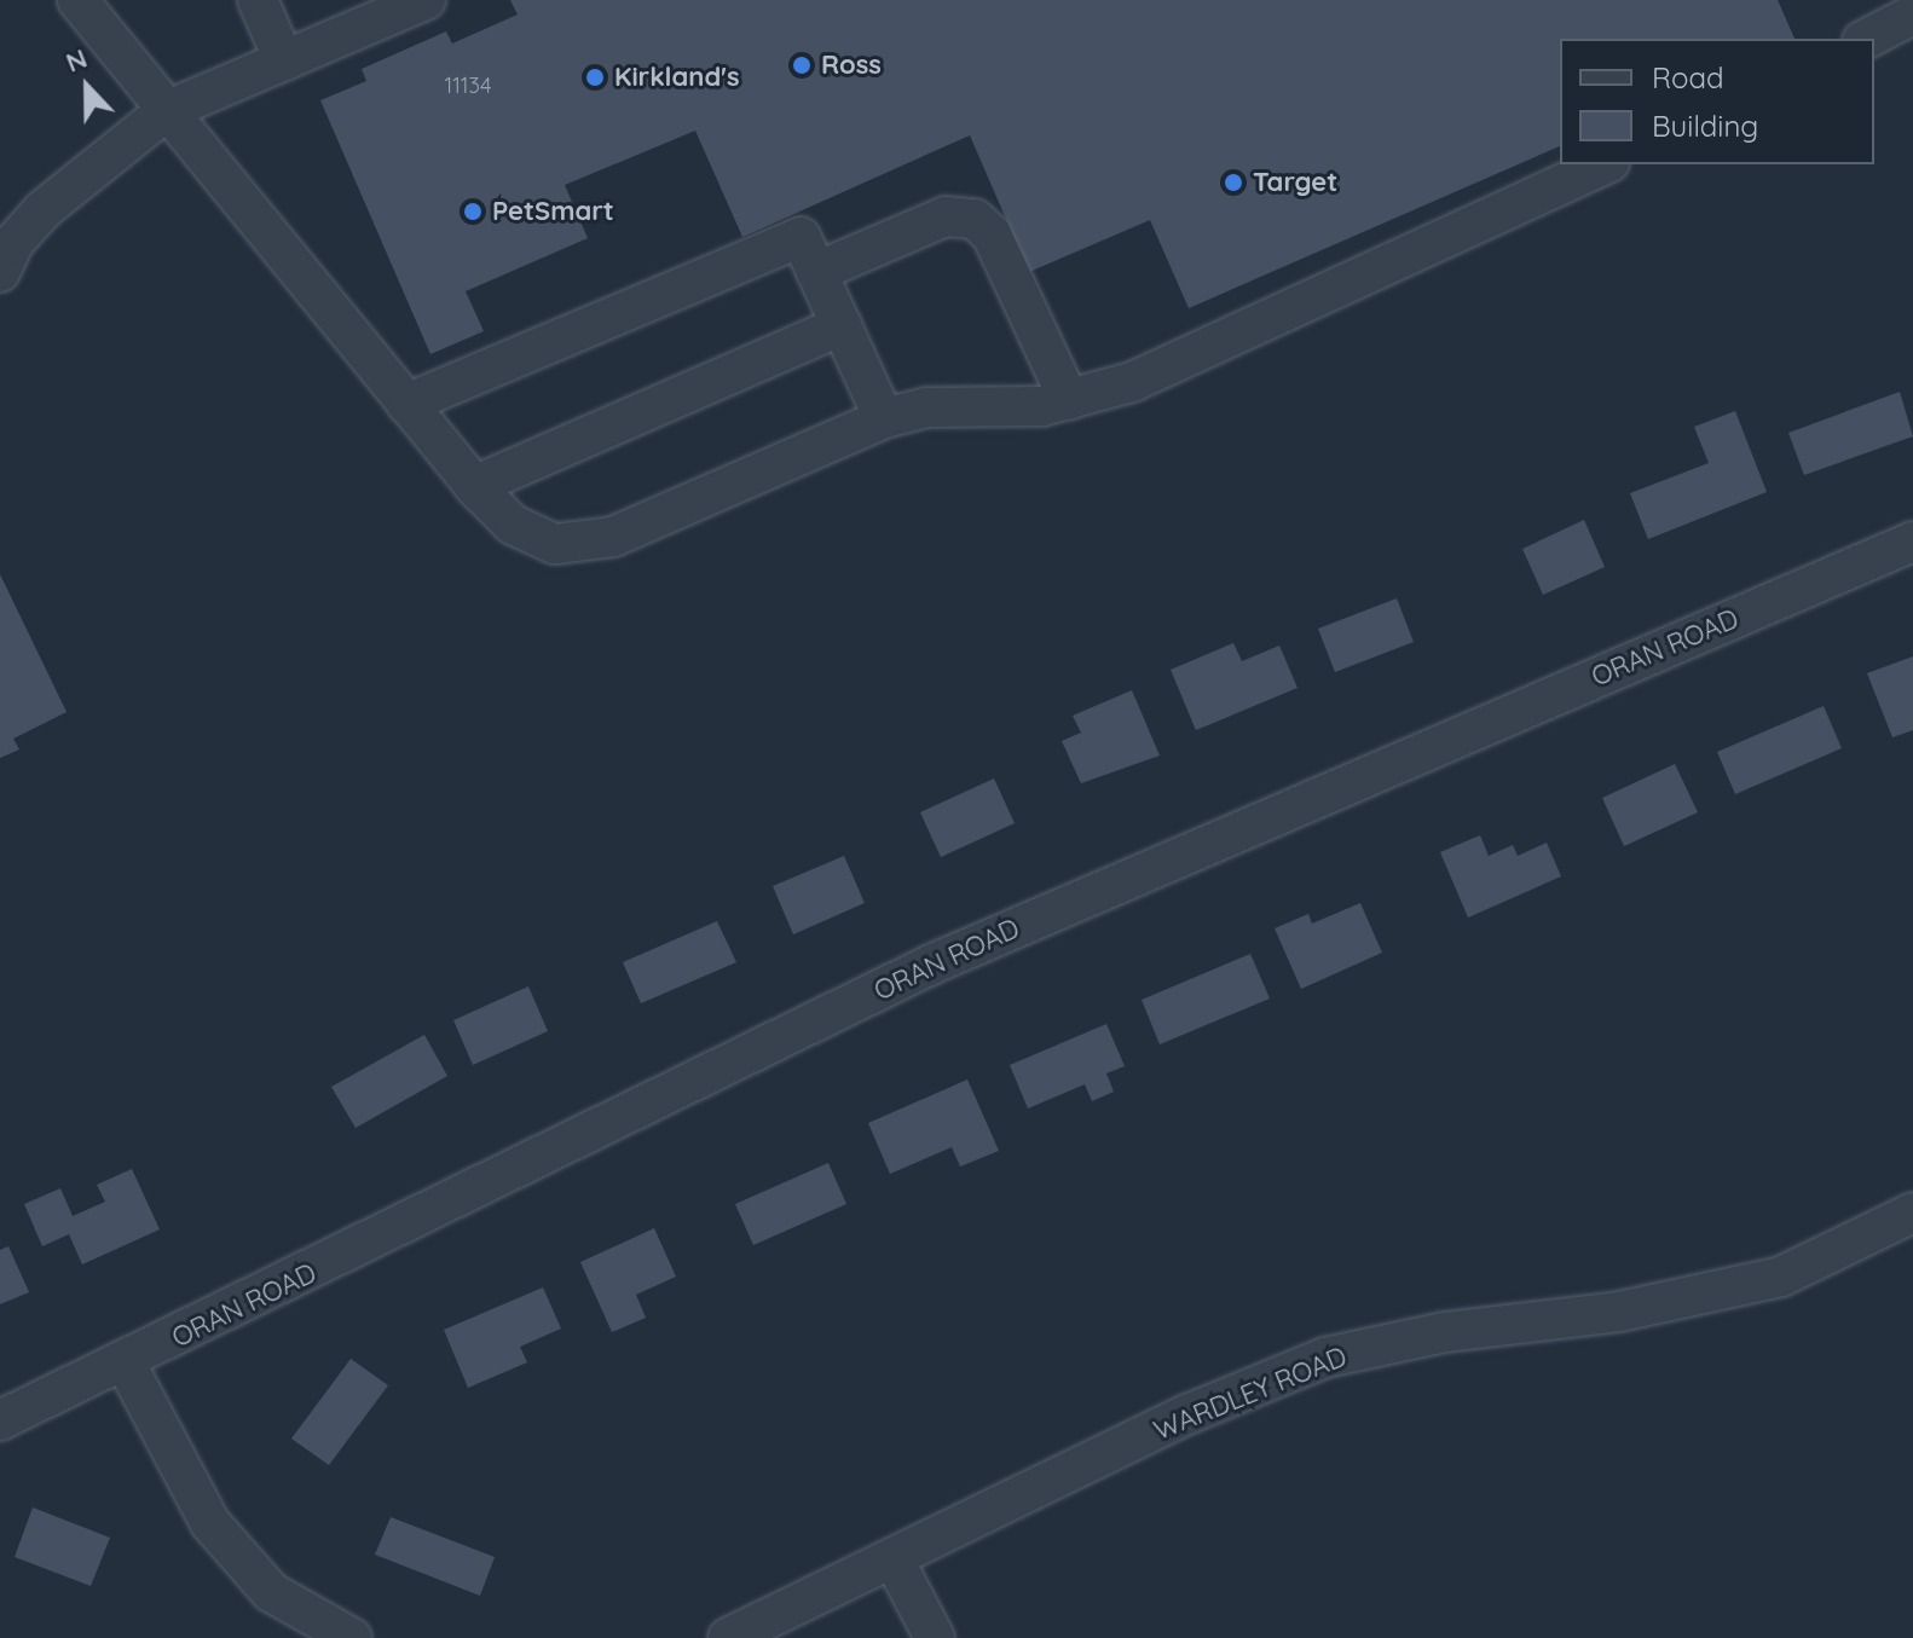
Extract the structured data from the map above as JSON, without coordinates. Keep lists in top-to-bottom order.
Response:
{
  "streets": {
    "street": ["ORAN ROAD", "WARDLEY ROAD"]
  },
  "places": [
    "Ross",
    "Kirkland's",
    "Target",
    "PetSmart"
  ],
  "house_numbers": ["11134"],
  "legend": ["Road", "Building"],
  "north": "top"
}
